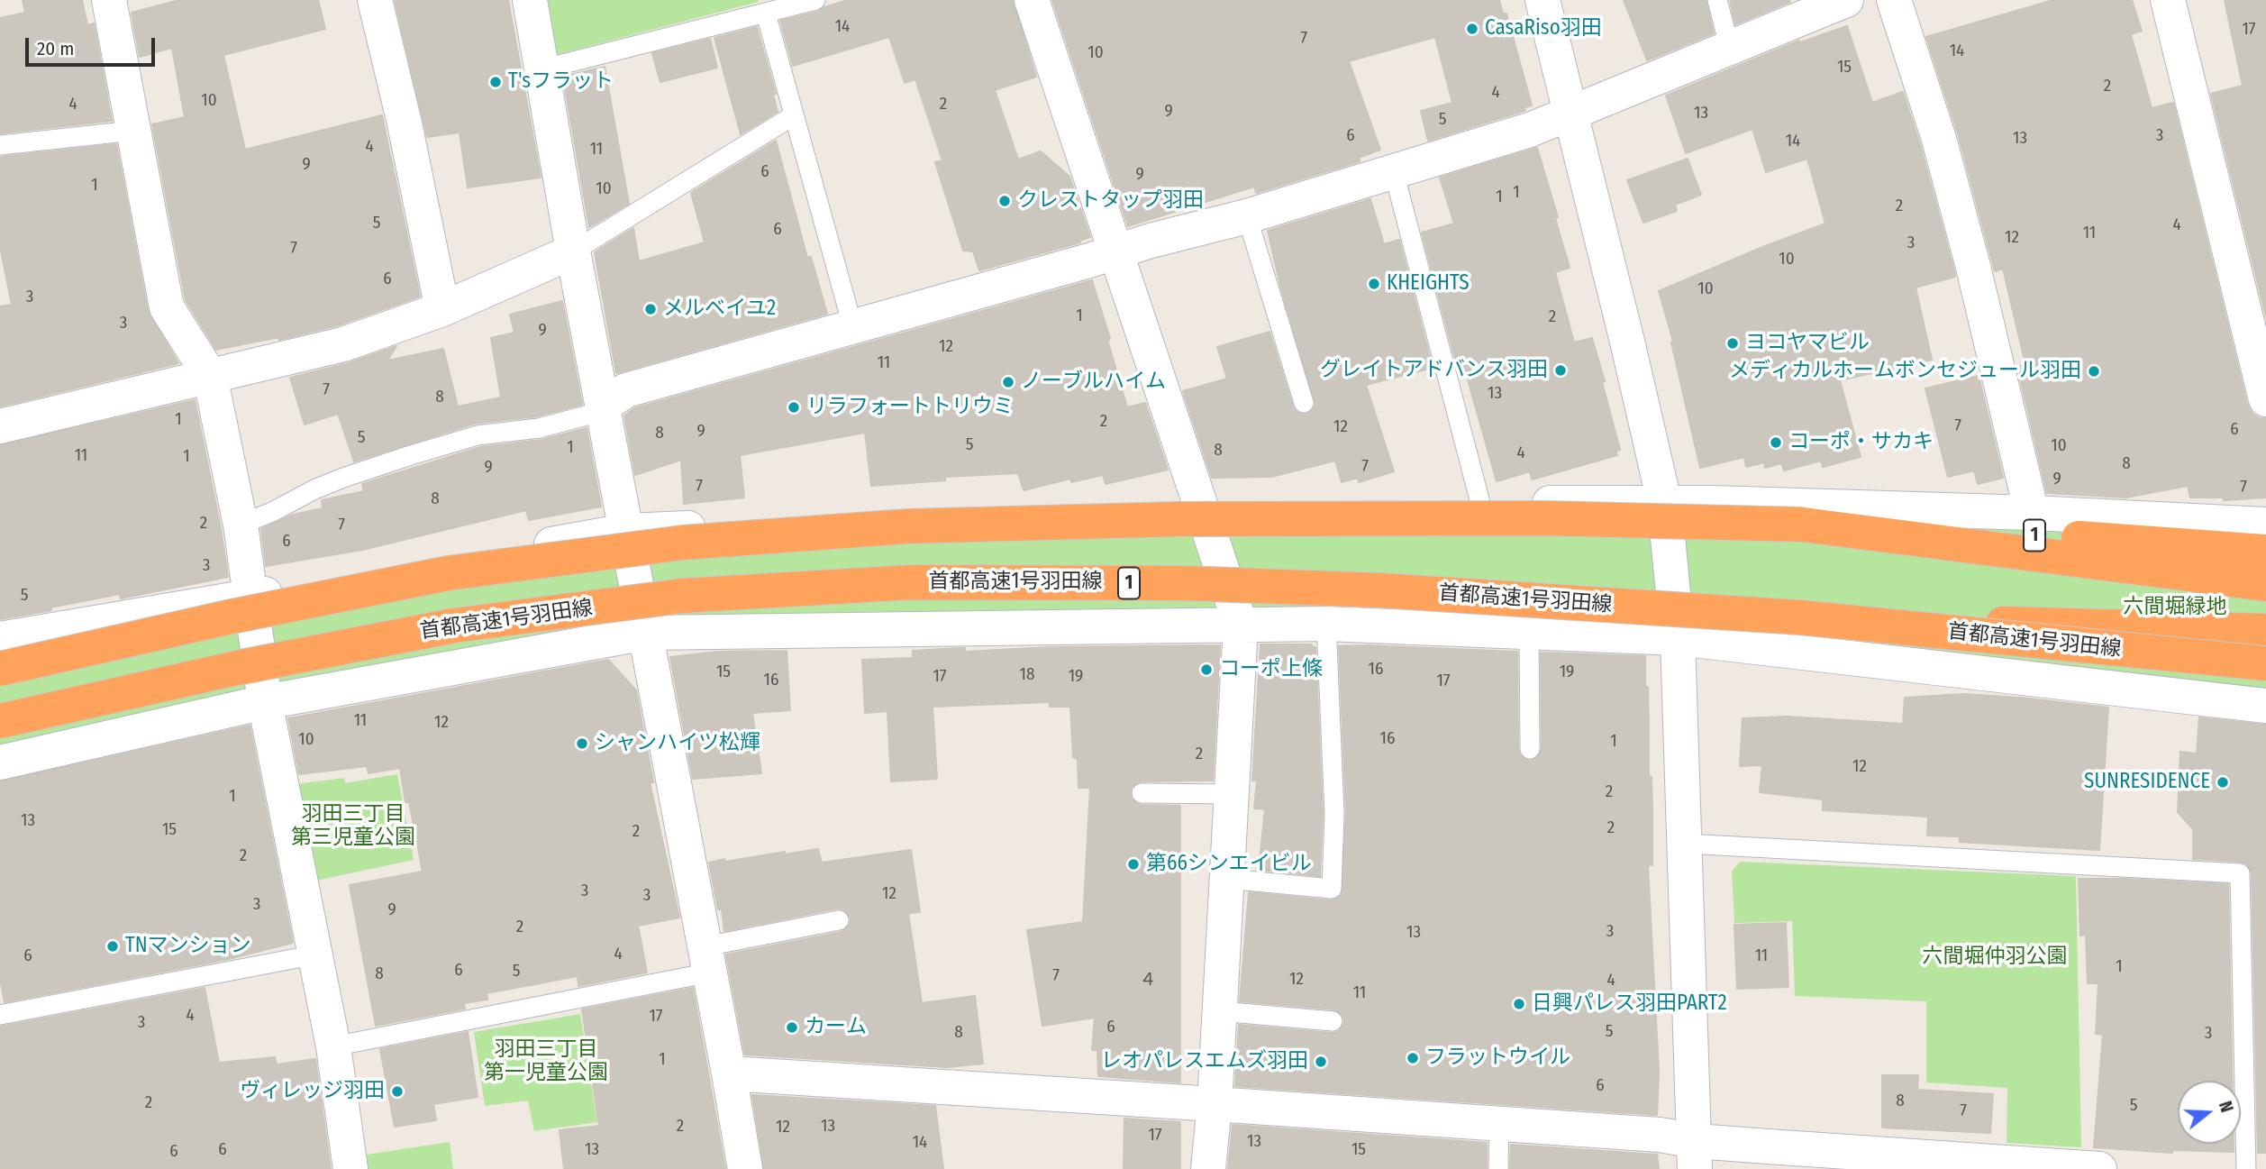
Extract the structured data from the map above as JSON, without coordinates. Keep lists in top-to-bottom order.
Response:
{
  "streets": {
    "highway": ["1", "首都高速1号羽田線"]
  },
  "parks": [
    "六間堀緑地",
    "羽田三丁目 第三児童公園",
    "六間堀仲羽公園",
    "羽田三丁目 第一児童公園"
  ],
  "places": [
    "CasaRiso羽田",
    "T'sフラット",
    "クレストタップ羽田",
    "KHEIGHTS",
    "メルベイユ2",
    "ヨコヤマビル",
    "グレイトアドバンス羽田",
    "メディカルホームボンセジュール羽田",
    "ノーブルハイム",
    "リラフォートトリウミ",
    "コーポ・サカキ",
    "コーポ上條",
    "シャンハイツ松輝",
    "SUNRESIDENCE",
    "第66シンエイビル",
    "TNマンション",
    "日興パレス羽田PART2",
    "カーム",
    "フラットウイル",
    "レオパレスエムズ羽田",
    "ヴィレッジ羽田"
  ],
  "house_numbers": [
    "14",
    "17",
    "7",
    "14",
    "10",
    "15",
    "2",
    "4",
    "10",
    "4",
    "2",
    "9",
    "13",
    "5",
    "6",
    "3",
    "13",
    "14",
    "4",
    "11",
    "9",
    "6",
    "9",
    "1",
    "10",
    "1",
    "1",
    "2",
    "5",
    "4",
    "6",
    "11",
    "12",
    "3",
    "7",
    "10",
    "6",
    "10",
    "3",
    "1",
    "2",
    "3",
    "9",
    "12",
    "11",
    "7",
    "13",
    "8",
    "1",
    "2",
    "7",
    "12",
    "6",
    "9",
    "8",
    "5",
    "5",
    "10",
    "1",
    "8",
    "4",
    "11",
    "1",
    "8",
    "7",
    "9",
    "9",
    "7",
    "7",
    "8",
    "2",
    "7",
    "6",
    "3",
    "5",
    "16",
    "15",
    "19",
    "18",
    "17",
    "19",
    "16",
    "17",
    "11",
    "12",
    "16",
    "10",
    "1",
    "2",
    "12",
    "2",
    "1",
    "13",
    "2",
    "15",
    "2",
    "2",
    "3",
    "12",
    "3",
    "3",
    "9",
    "2",
    "3",
    "13",
    "4",
    "6",
    "11",
    "1",
    "6",
    "5",
    "8",
    "7",
    "12",
    "４",
    "4",
    "11",
    "4",
    "17",
    "3",
    "6",
    "5",
    "8",
    "3",
    "1",
    "6",
    "8",
    "2",
    "5",
    "7",
    "2",
    "13",
    "12",
    "17",
    "13",
    "14",
    "6",
    "13",
    "15",
    "6"
  ],
  "scale_bar": "20 m",
  "north": "right"
}
